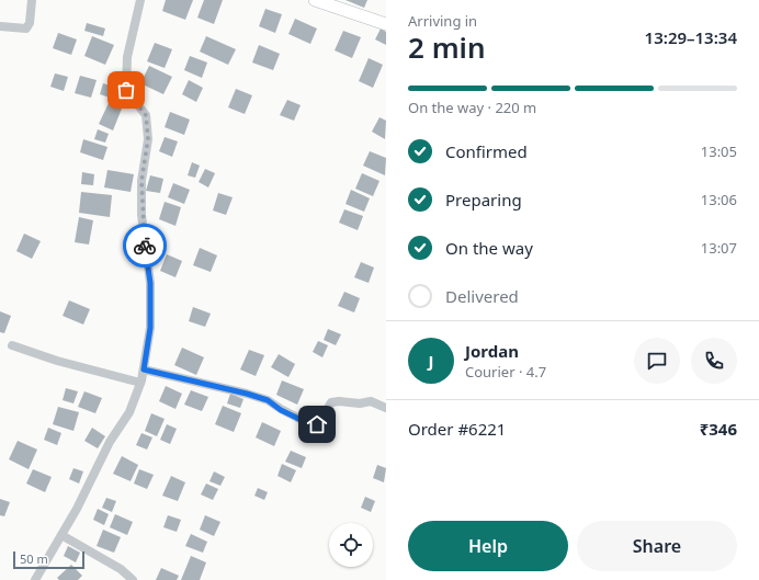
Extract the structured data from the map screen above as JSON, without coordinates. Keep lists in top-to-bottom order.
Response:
{
  "scale_bar": "50 m",
  "page": {
    "heading": ["2 min", "Arriving in", "13:29–13:34"],
    "panel": [
      "Jordan",
      "Courier · 4.7",
      "Order #6221",
      "₹346"
    ],
    "bar": "On the way · 220 m",
    "list": [
      ["Confirmed", "13:05"],
      ["Preparing", "13:06"],
      ["On the way", "13:07"],
      "Delivered"
    ],
    "round": "J",
    "buttons": ["Help", "Share"],
    "scale": "50 m"
  }
}
